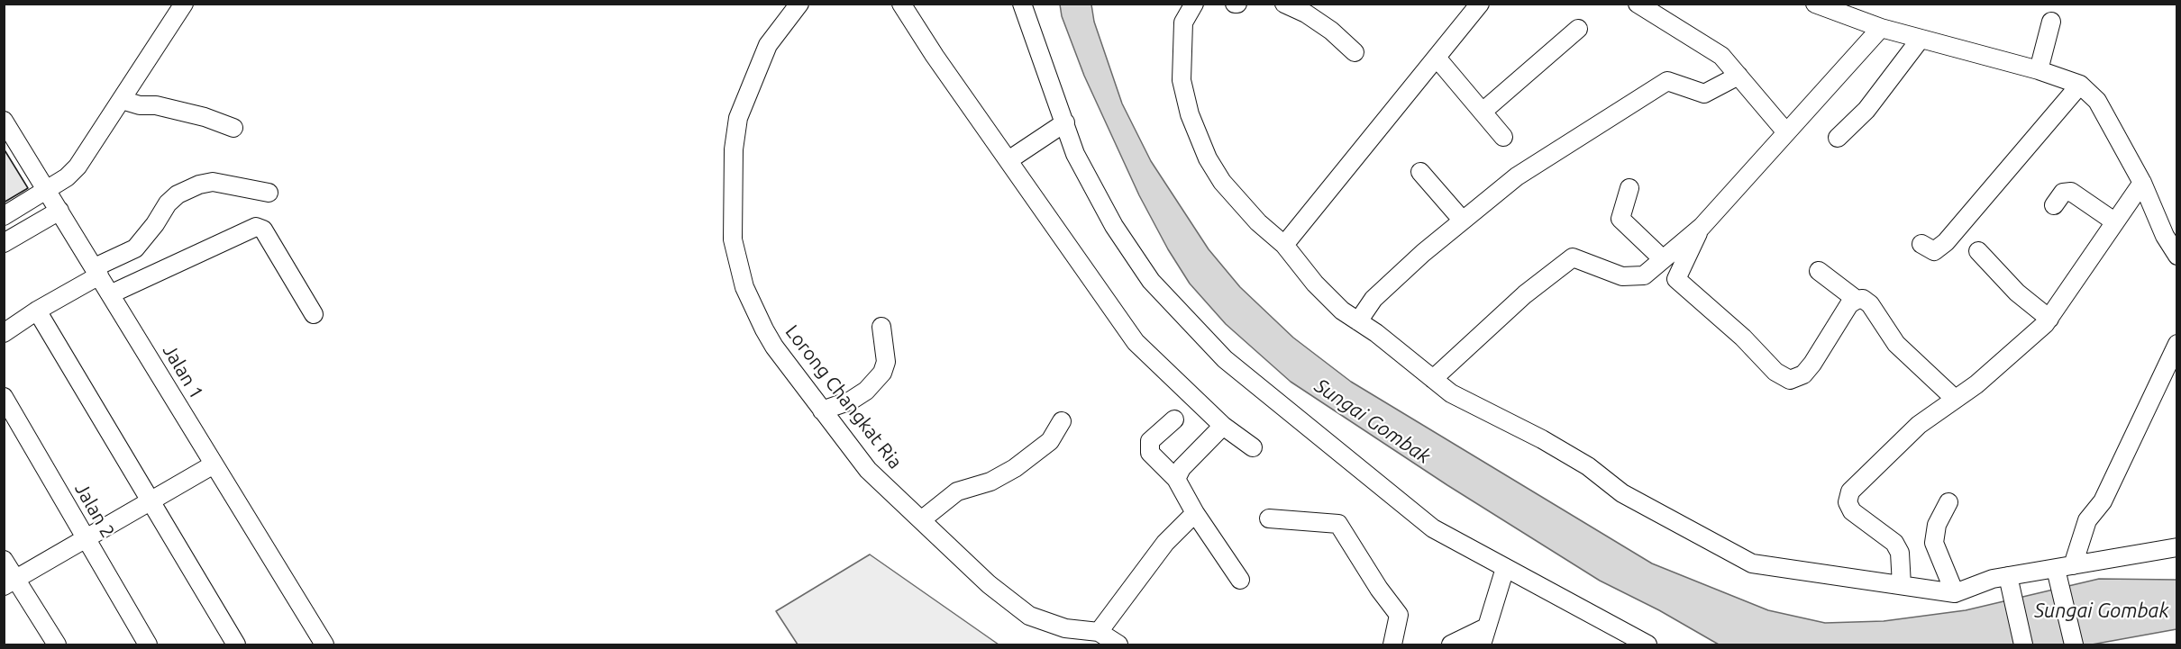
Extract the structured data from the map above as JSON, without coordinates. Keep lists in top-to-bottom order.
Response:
{
  "streets": {
    "street": ["Jalan 1", "Lorong Changkat Ria", "Jalan 2"]
  },
  "water": ["Sungai Gombak"]
}
